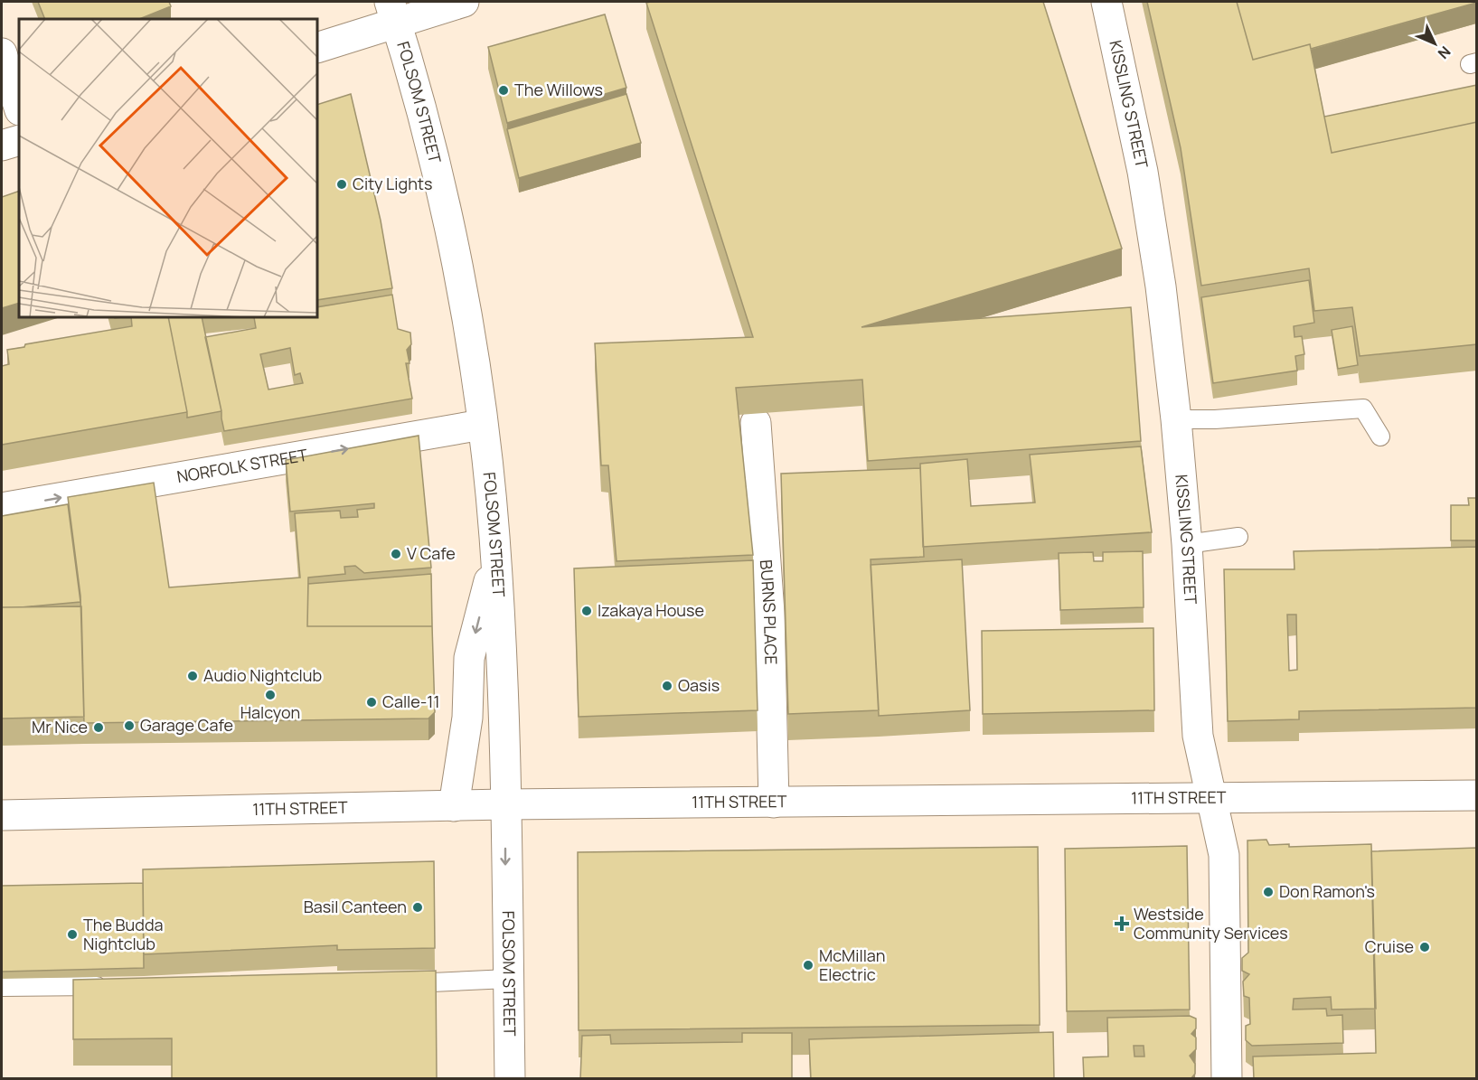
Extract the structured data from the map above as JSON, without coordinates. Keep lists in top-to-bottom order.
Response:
{
  "streets": {
    "street": [
      "FOLSOM STREET",
      "KISSLING STREET",
      "NORFOLK STREET",
      "BURNS PLACE",
      "11TH STREET"
    ]
  },
  "crossings": [
    ["FOLSOM STREET", "NORFOLK STREET"],
    ["FOLSOM STREET", "11TH STREET"],
    ["KISSLING STREET", "11TH STREET"],
    ["BURNS PLACE", "11TH STREET"]
  ],
  "one_way": ["NORFOLK STREET"],
  "places": {
    "other": [
      "The Willows",
      "City Lights",
      "V Cafe",
      "Izakaya House",
      "Audio Nightclub",
      "Oasis",
      "Halcyon",
      "Calle-11",
      "Garage Cafe",
      "Mr Nice",
      "Don Ramon's",
      "Basil Canteen",
      "The Budda Nightclub",
      "Cruise",
      "McMillan Electric"
    ],
    "health": ["Westside Community Services"]
  },
  "north": "bottom right"
}
